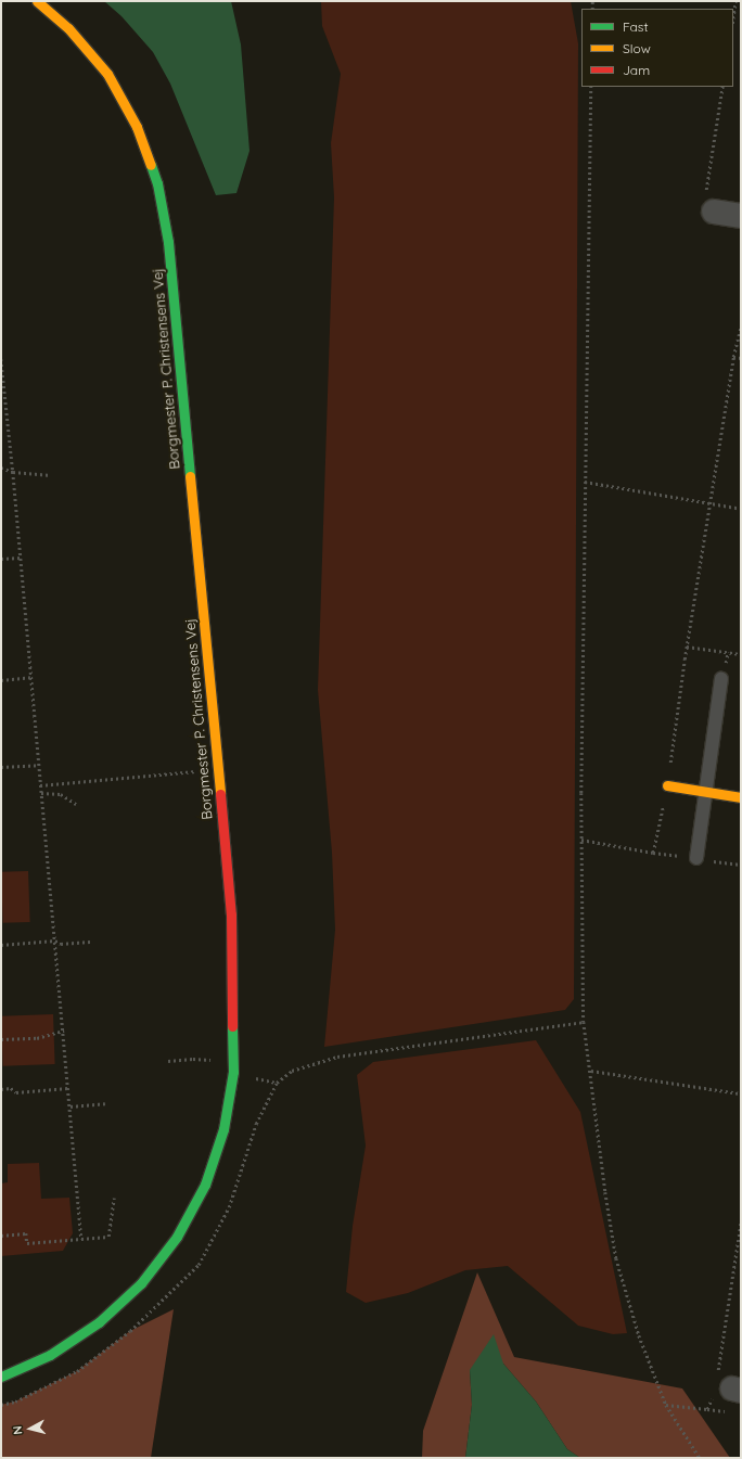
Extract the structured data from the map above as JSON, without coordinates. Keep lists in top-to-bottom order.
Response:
{
  "streets": {
    "street": ["Borgmester P. Christensens Vej"]
  },
  "legend": ["Fast", "Slow", "Jam"],
  "north": "left"
}
